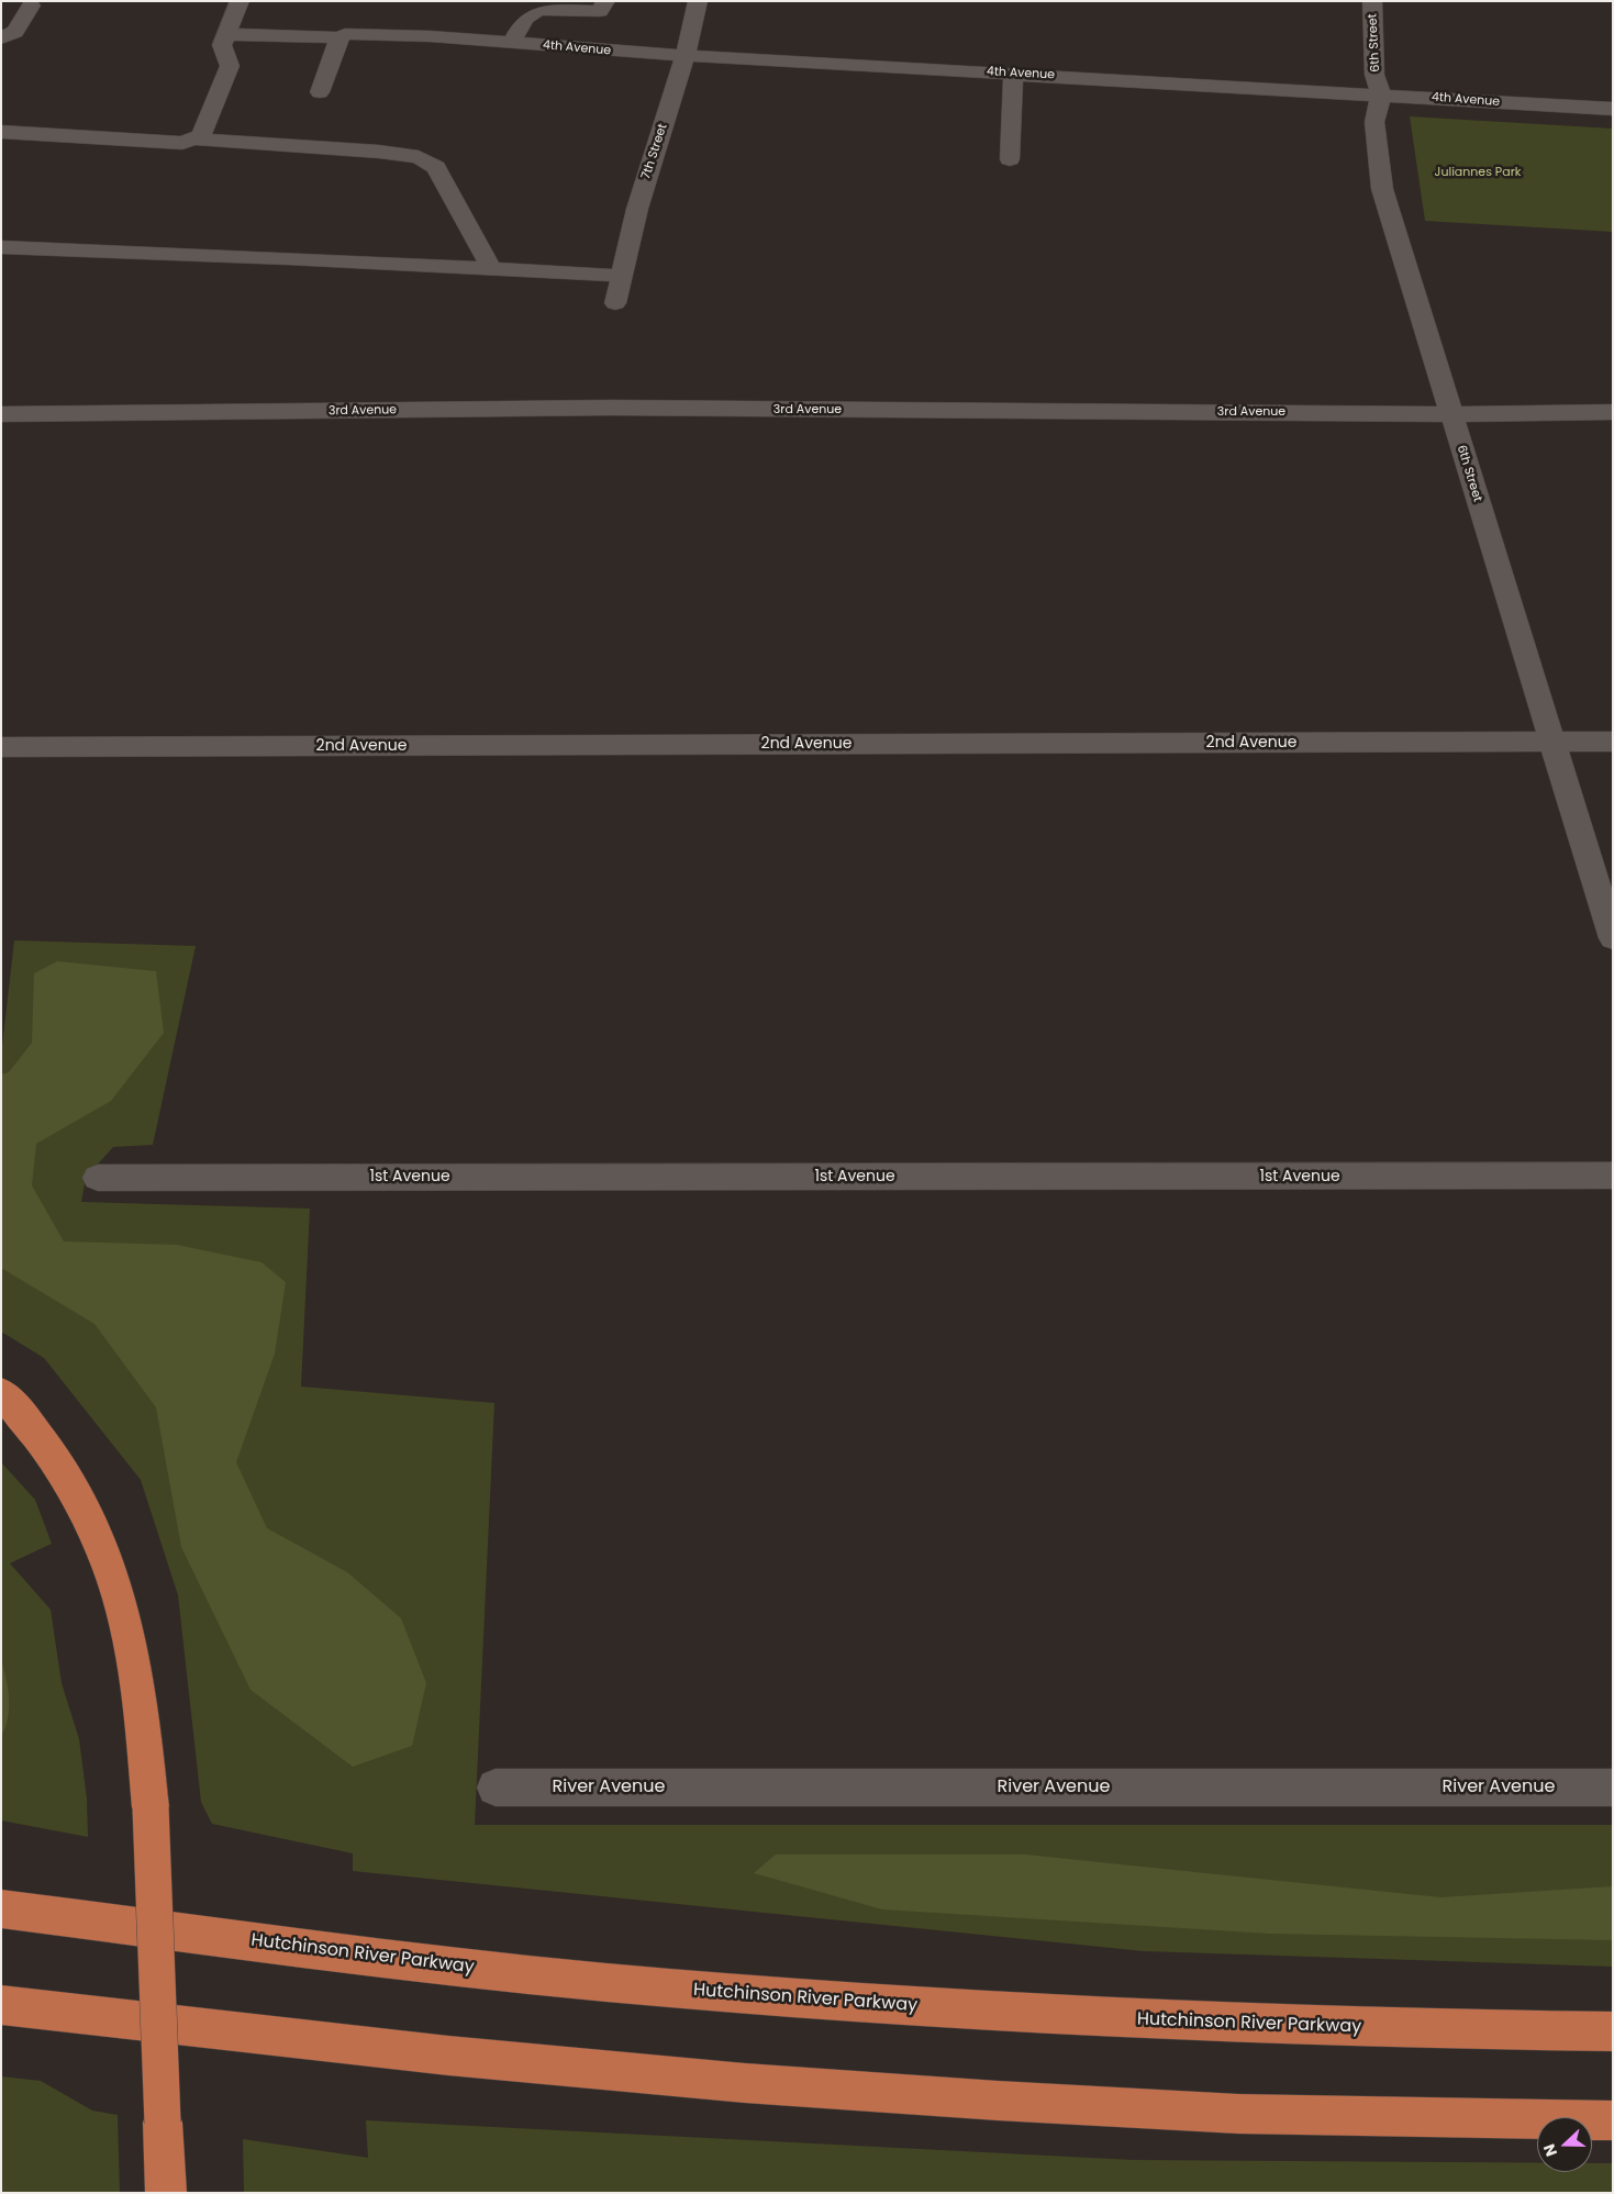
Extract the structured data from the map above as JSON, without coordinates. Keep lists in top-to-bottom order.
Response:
{
  "streets": {
    "highway": ["Hutchinson River Parkway"],
    "street": [
      "6th Street",
      "4th Avenue",
      "7th Street",
      "3rd Avenue",
      "2nd Avenue",
      "1st Avenue",
      "River Avenue"
    ]
  },
  "crossings": [
    ["6th Street", "4th Avenue"],
    ["6th Street", "3rd Avenue"],
    ["6th Street", "2nd Avenue"],
    ["4th Avenue", "7th Street"]
  ],
  "parks": ["Juliannes Park"],
  "north": "left"
}
